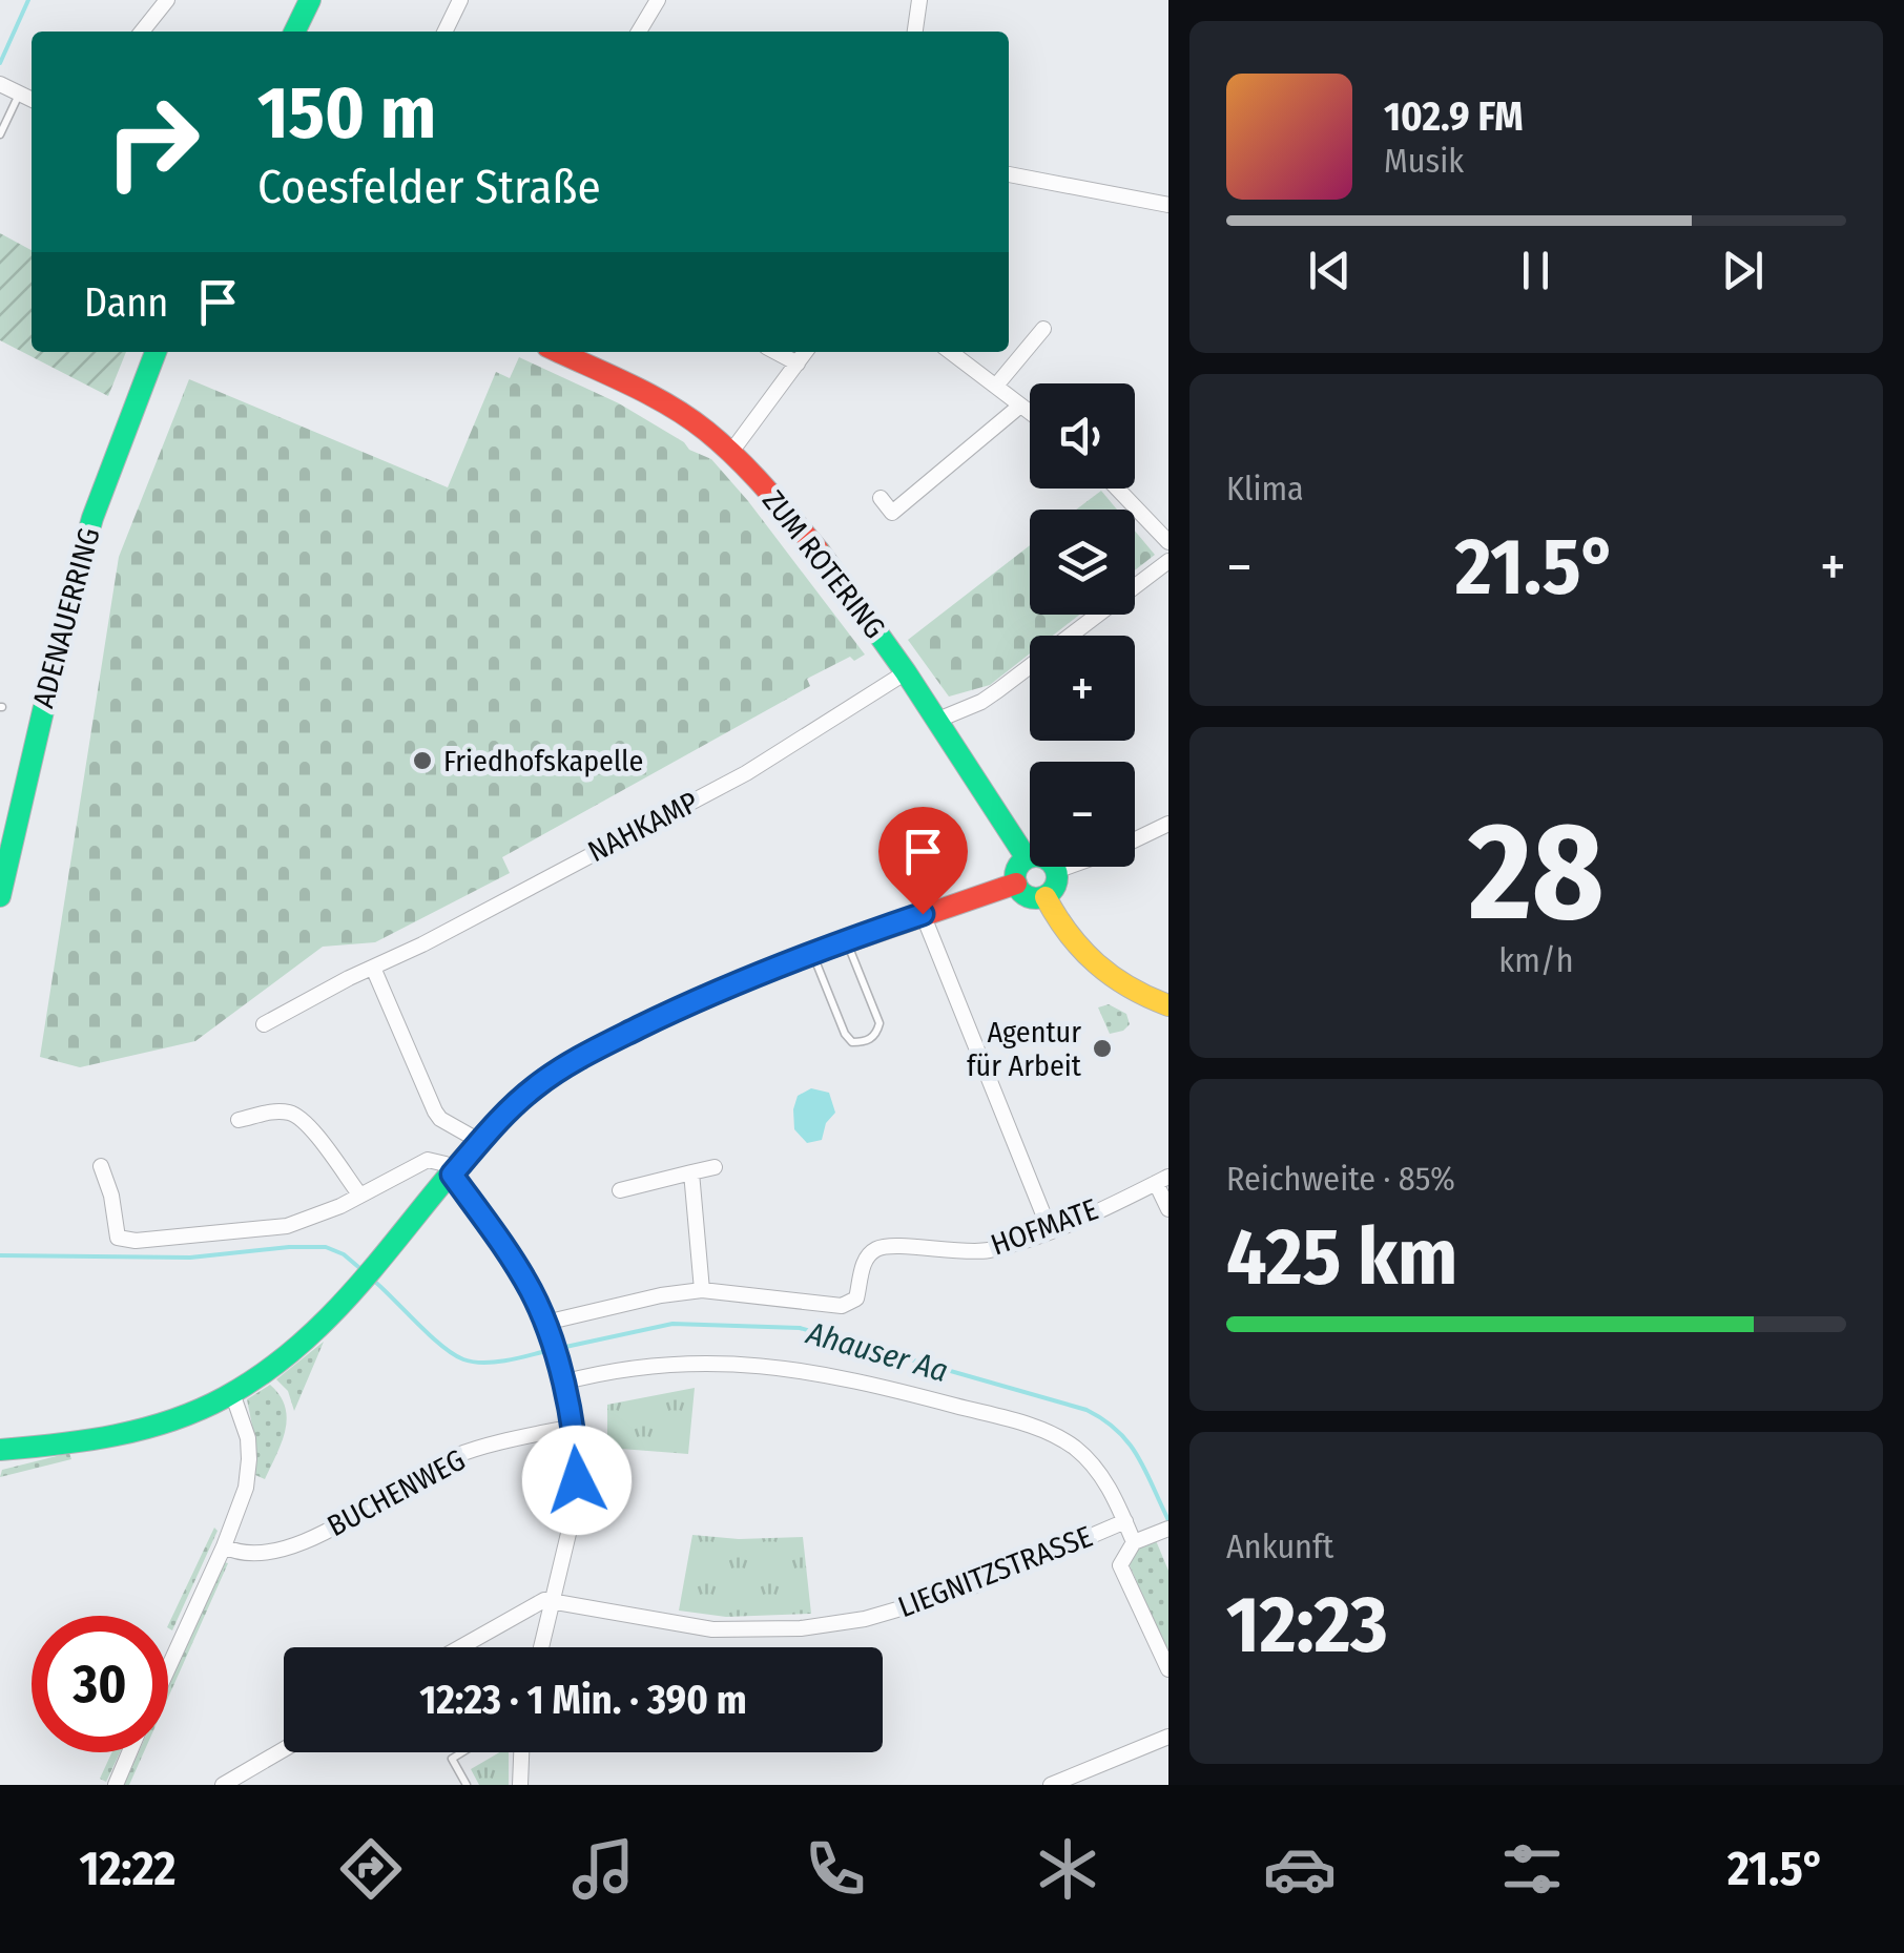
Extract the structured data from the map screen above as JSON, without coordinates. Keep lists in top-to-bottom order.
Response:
{
  "streets": {
    "street": [
      "ZUM ROTERING",
      "ADENAUERRING",
      "NAHKAMP",
      "HOFMATE",
      "BUCHENWEG",
      "LIEGNITZSTRASSE"
    ]
  },
  "crossings": [
    ["ZUM ROTERING", "NAHKAMP"]
  ],
  "water": ["Ahauser Aa"],
  "places": ["Friedhofskapelle", "Agentur für Arbeit"],
  "page": {
    "turn": ["150 m", "Coesfelder Straße"],
    "song": ["102.9 FM", "Musik"],
    "then": "Dann",
    "tile": [
      "Klima",
      ["28", "km/h"],
      ["Reichweite · 85%", "425 km"],
      ["Ankunft", "12:23"]
    ],
    "map_buttons": ["+", "−"],
    "heat": ["−", "21.5°", "+"],
    "limit": "30",
    "trip": "12:23 · 1 Min. · 390 m",
    "tabs": ["12:22", "21.5°"]
  }
}
